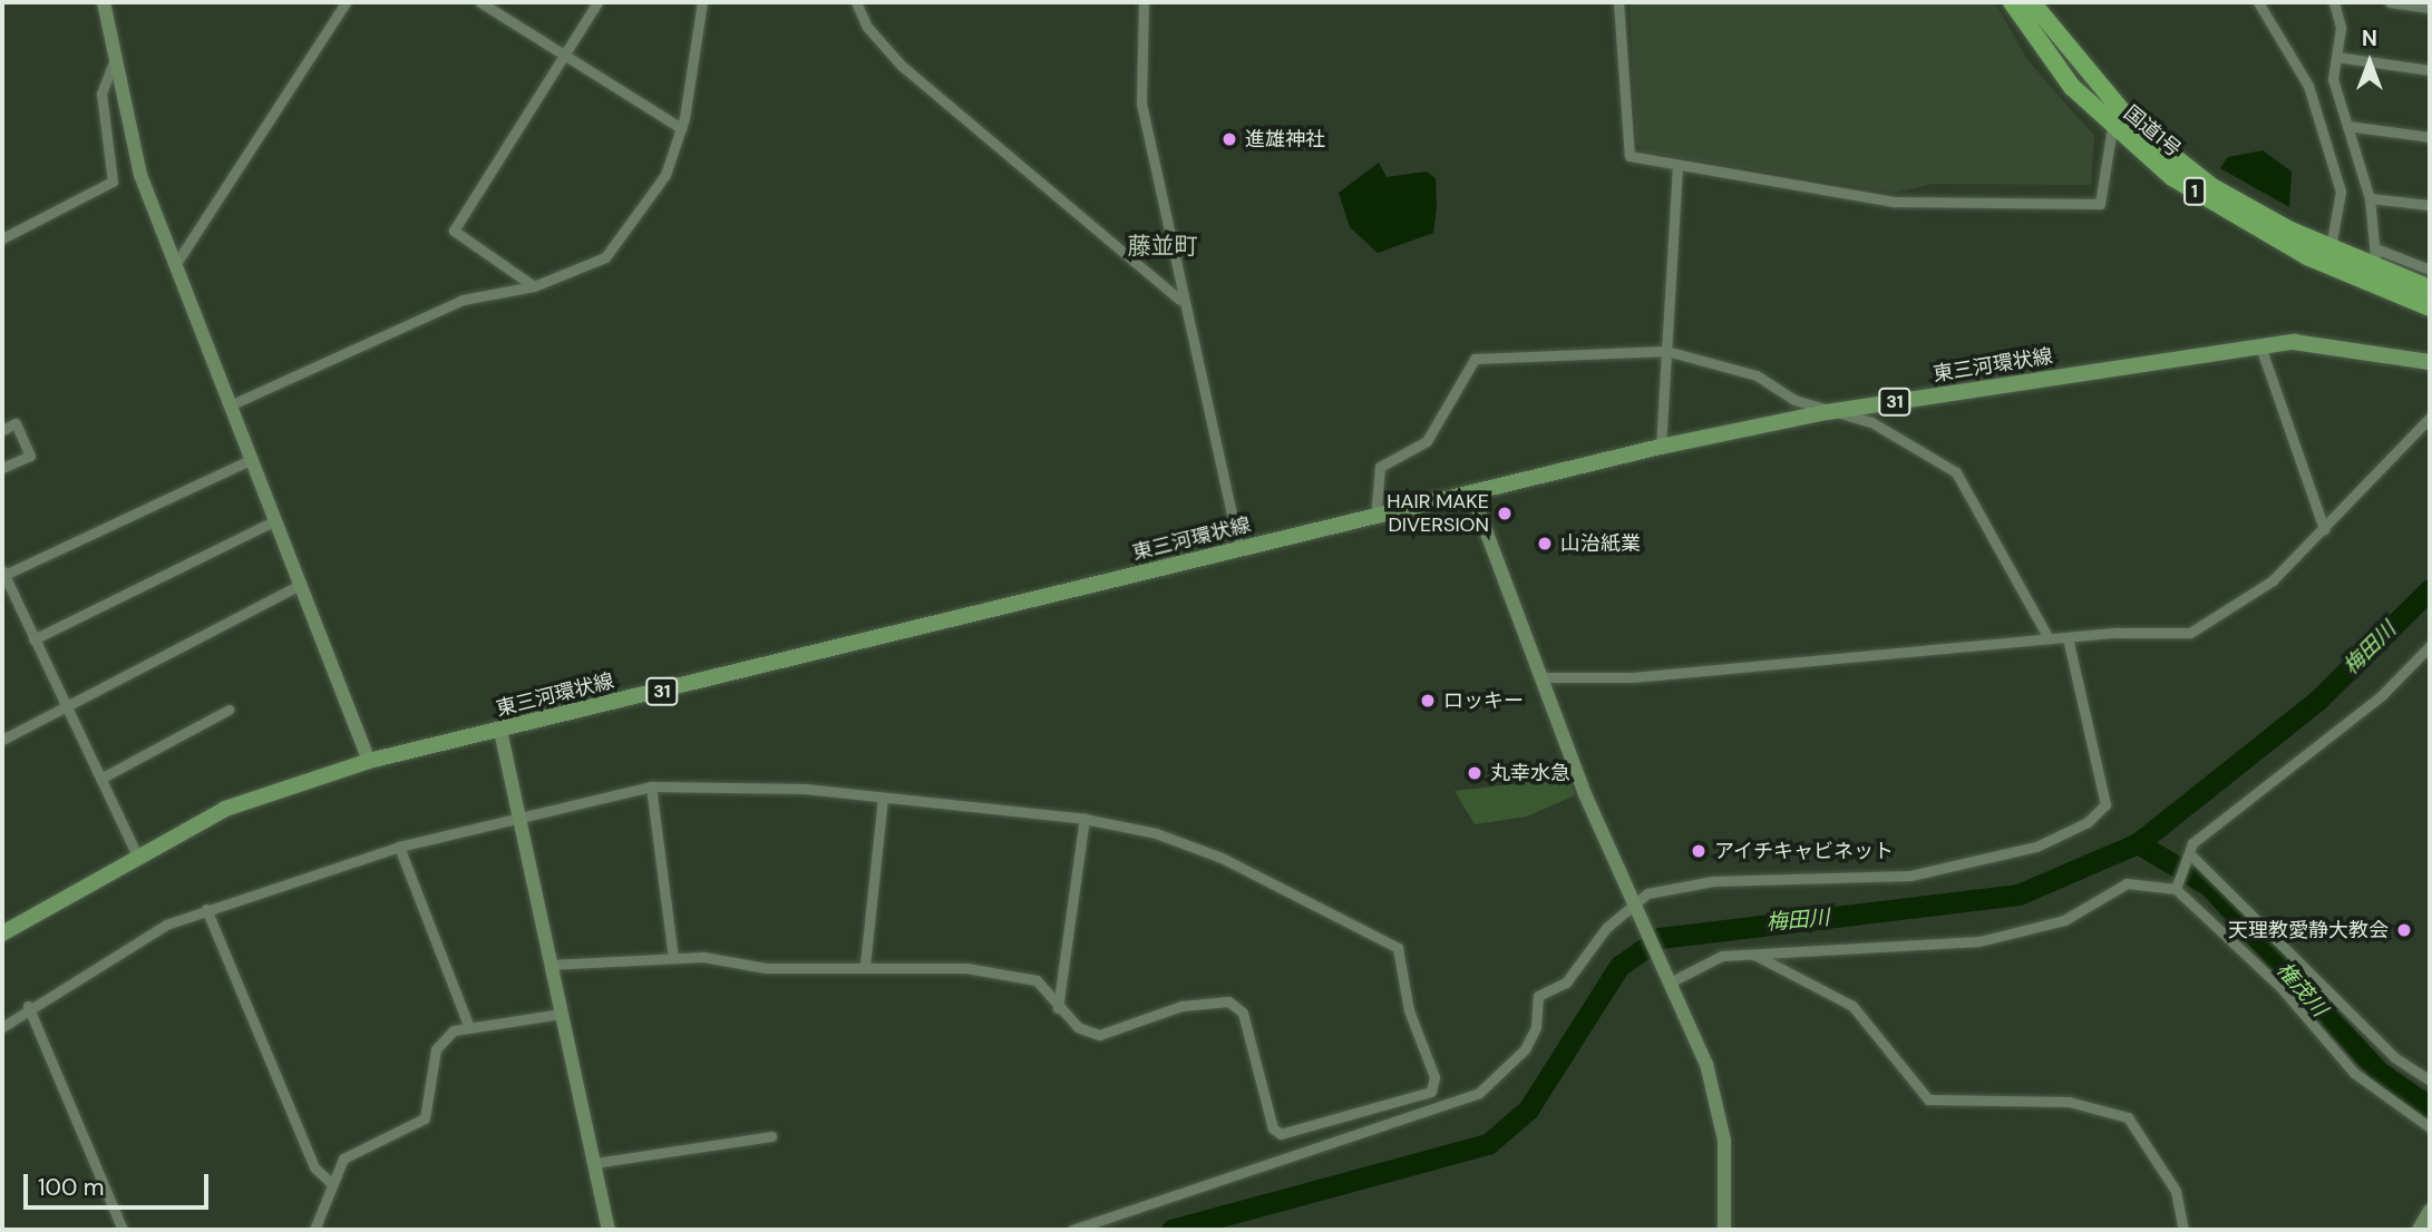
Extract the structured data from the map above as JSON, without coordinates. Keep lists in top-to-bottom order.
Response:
{
  "streets": {
    "highway": ["国道1号", "1"],
    "main road": ["東三河環状線", "31"]
  },
  "districts": ["藤並町"],
  "water": ["梅田川", "権茂川"],
  "places": [
    "進雄神社",
    "HAIR MAKE DIVERSION",
    "山治紙業",
    "ロッキー",
    "丸幸水急",
    "アイチキャビネット",
    "天理教愛静大教会"
  ],
  "scale_bar": "100 m",
  "north": "top"
}
